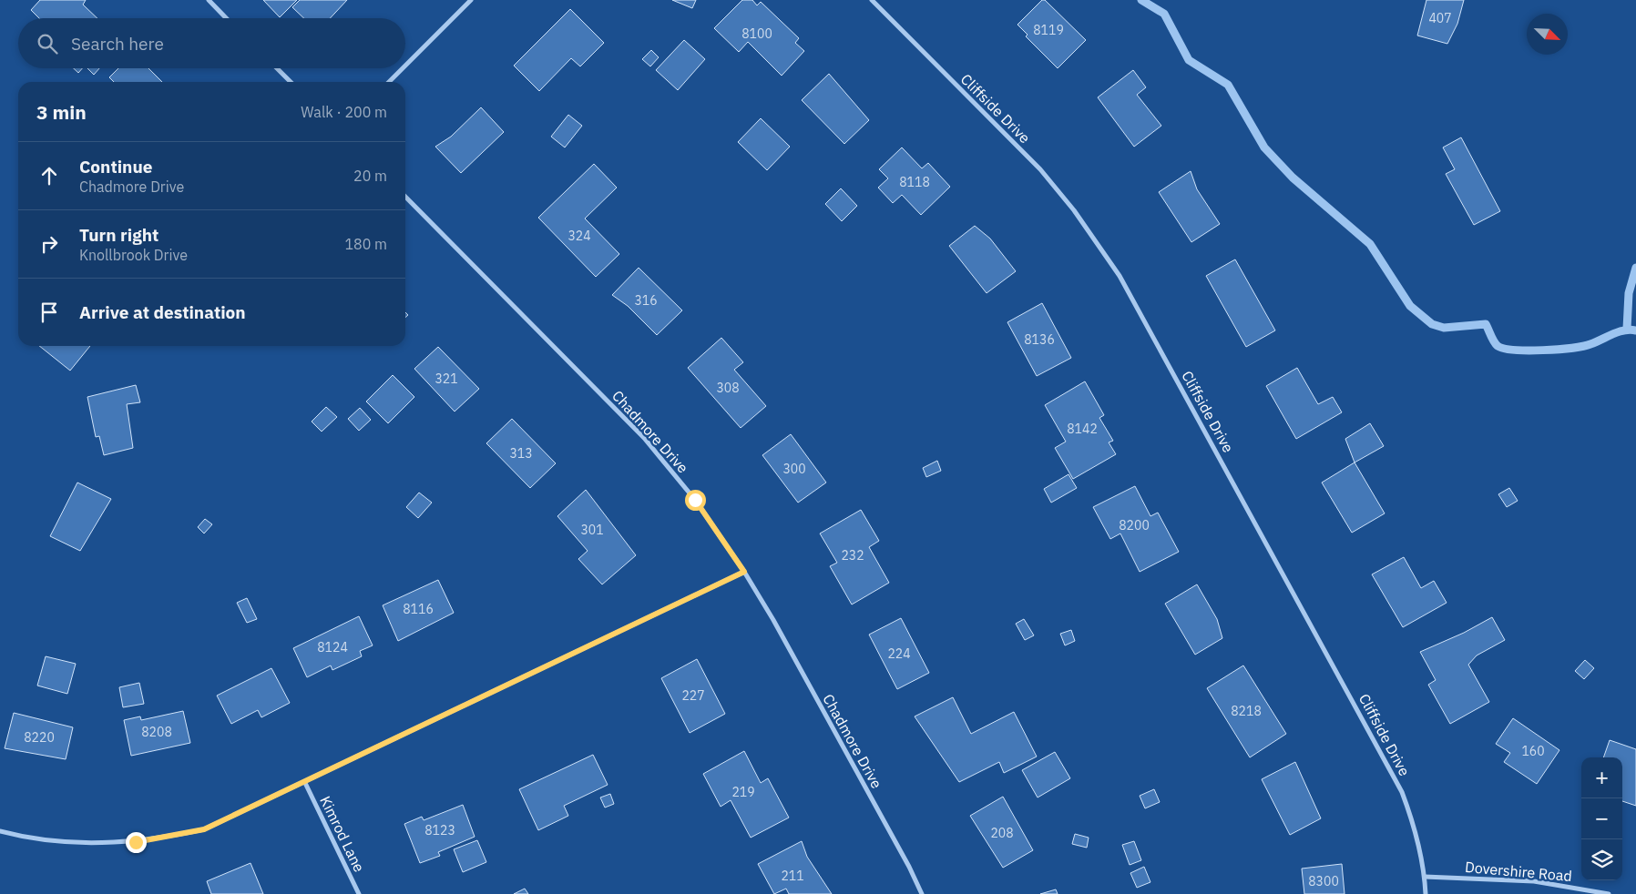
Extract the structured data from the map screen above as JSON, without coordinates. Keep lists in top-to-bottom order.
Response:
{
  "streets": {
    "street": [
      "Cliffside Drive",
      "Chadmore Drive",
      "Kimrod Lane",
      "Dovershire Road"
    ]
  },
  "crossings": [
    ["Cliffside Drive", "Dovershire Road"]
  ],
  "house_numbers": [
    "407",
    "8119",
    "8100",
    "8118",
    "324",
    "316",
    "8136",
    "321",
    "308",
    "8142",
    "313",
    "300",
    "8200",
    "301",
    "232",
    "8116",
    "8124",
    "224",
    "227",
    "8218",
    "8208",
    "8220",
    "160",
    "219",
    "8123",
    "208",
    "211",
    "8300"
  ],
  "north": "bottom right",
  "page": {
    "search": "Search here",
    "heading": ["3 min", "Walk · 200 m"],
    "list": [
      ["Continue", "Chadmore Drive", "20 m"],
      ["Turn right", "Knollbrook Drive", "180 m"],
      "Arrive at destination"
    ],
    "map_buttons": ["+", "−"]
  }
}
